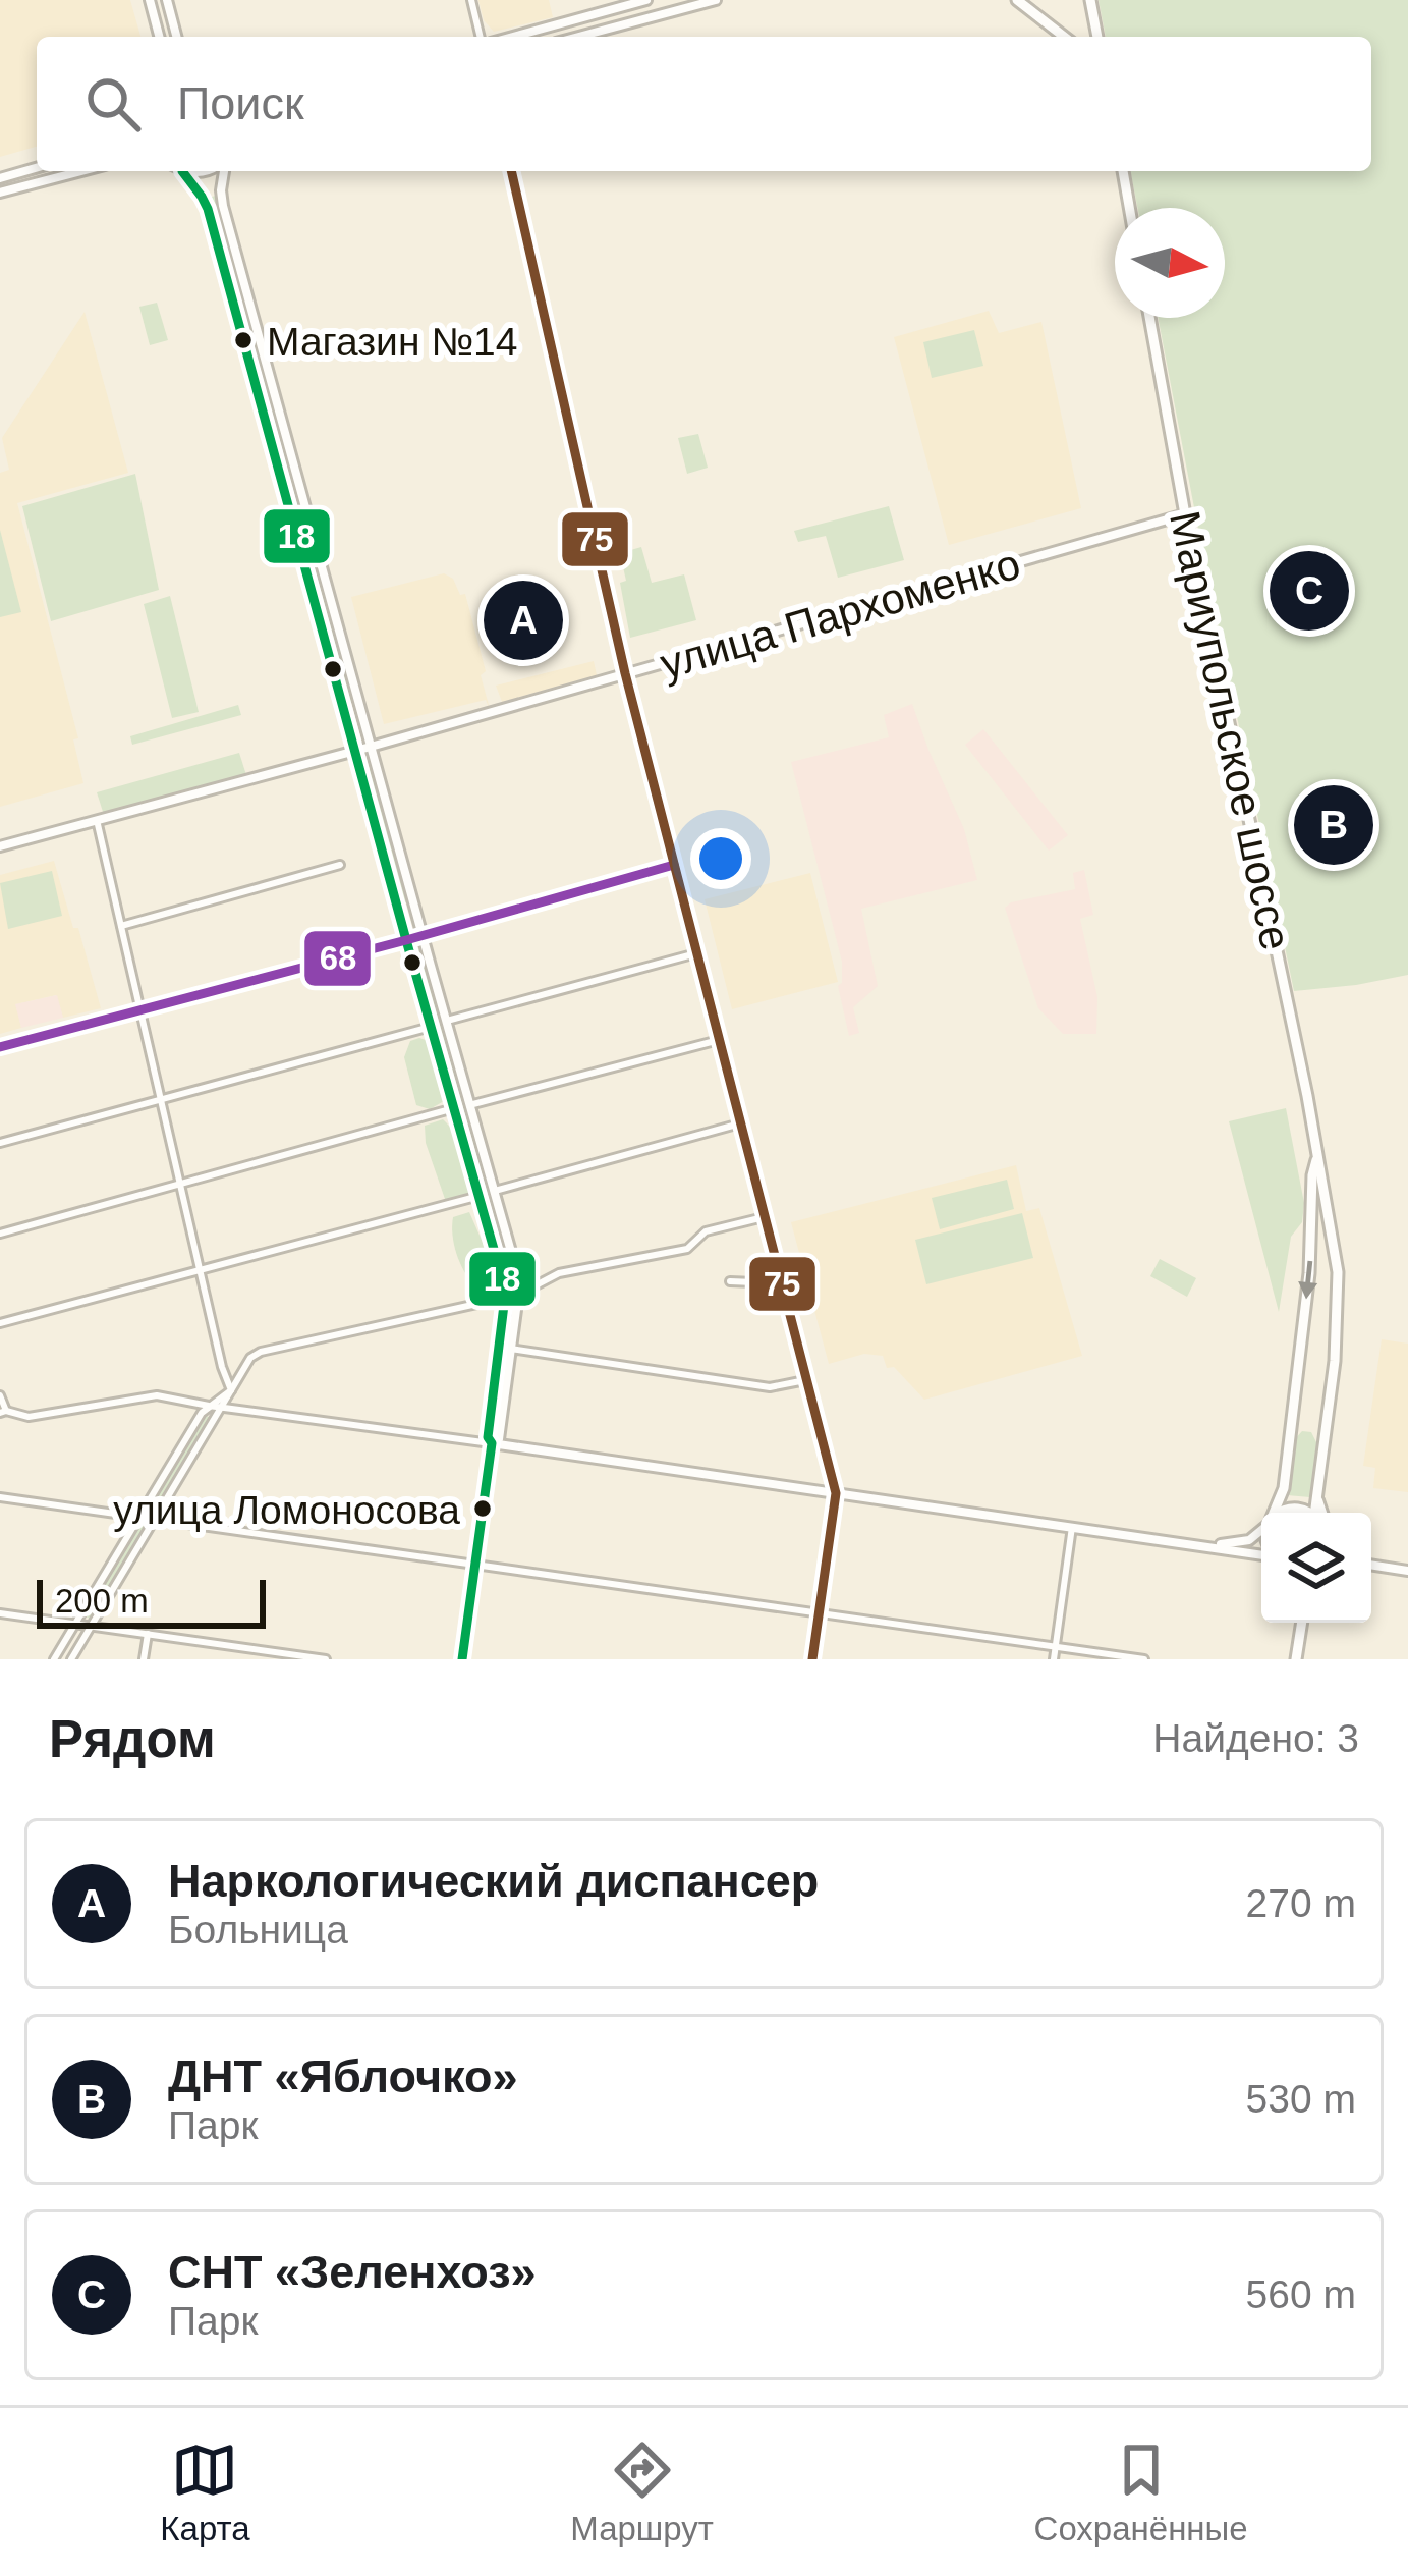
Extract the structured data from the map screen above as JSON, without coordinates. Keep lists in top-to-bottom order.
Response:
{
  "streets": {
    "main road": ["Мариупольское шоссе"],
    "street": ["улица Пархоменко"]
  },
  "crossings": [
    ["улица Пархоменко", "Мариупольское шоссе"]
  ],
  "places": ["Магазин №14", "улица Ломоносова"],
  "lines": ["transit line 18", "transit line 75", "transit line 68"],
  "scale_bar": "200 m",
  "north": "right",
  "page": {
    "search": "Поиск",
    "pins": ["C", "A", "B"],
    "scale": "200 m",
    "heading": ["Рядом", "Найдено: 3"],
    "list": [
      {
        "mark": "A",
        "name": "Наркологический диспансер",
        "note": "Больница",
        "value": "270 m"
      },
      {
        "mark": "B",
        "name": "ДНТ «Яблочко»",
        "note": "Парк",
        "value": "530 m"
      },
      {
        "mark": "C",
        "name": "СНТ «Зеленхоз»",
        "note": "Парк",
        "value": "560 m"
      }
    ],
    "nav": ["Карта", "Маршрут", "Сохранённые"]
  }
}
